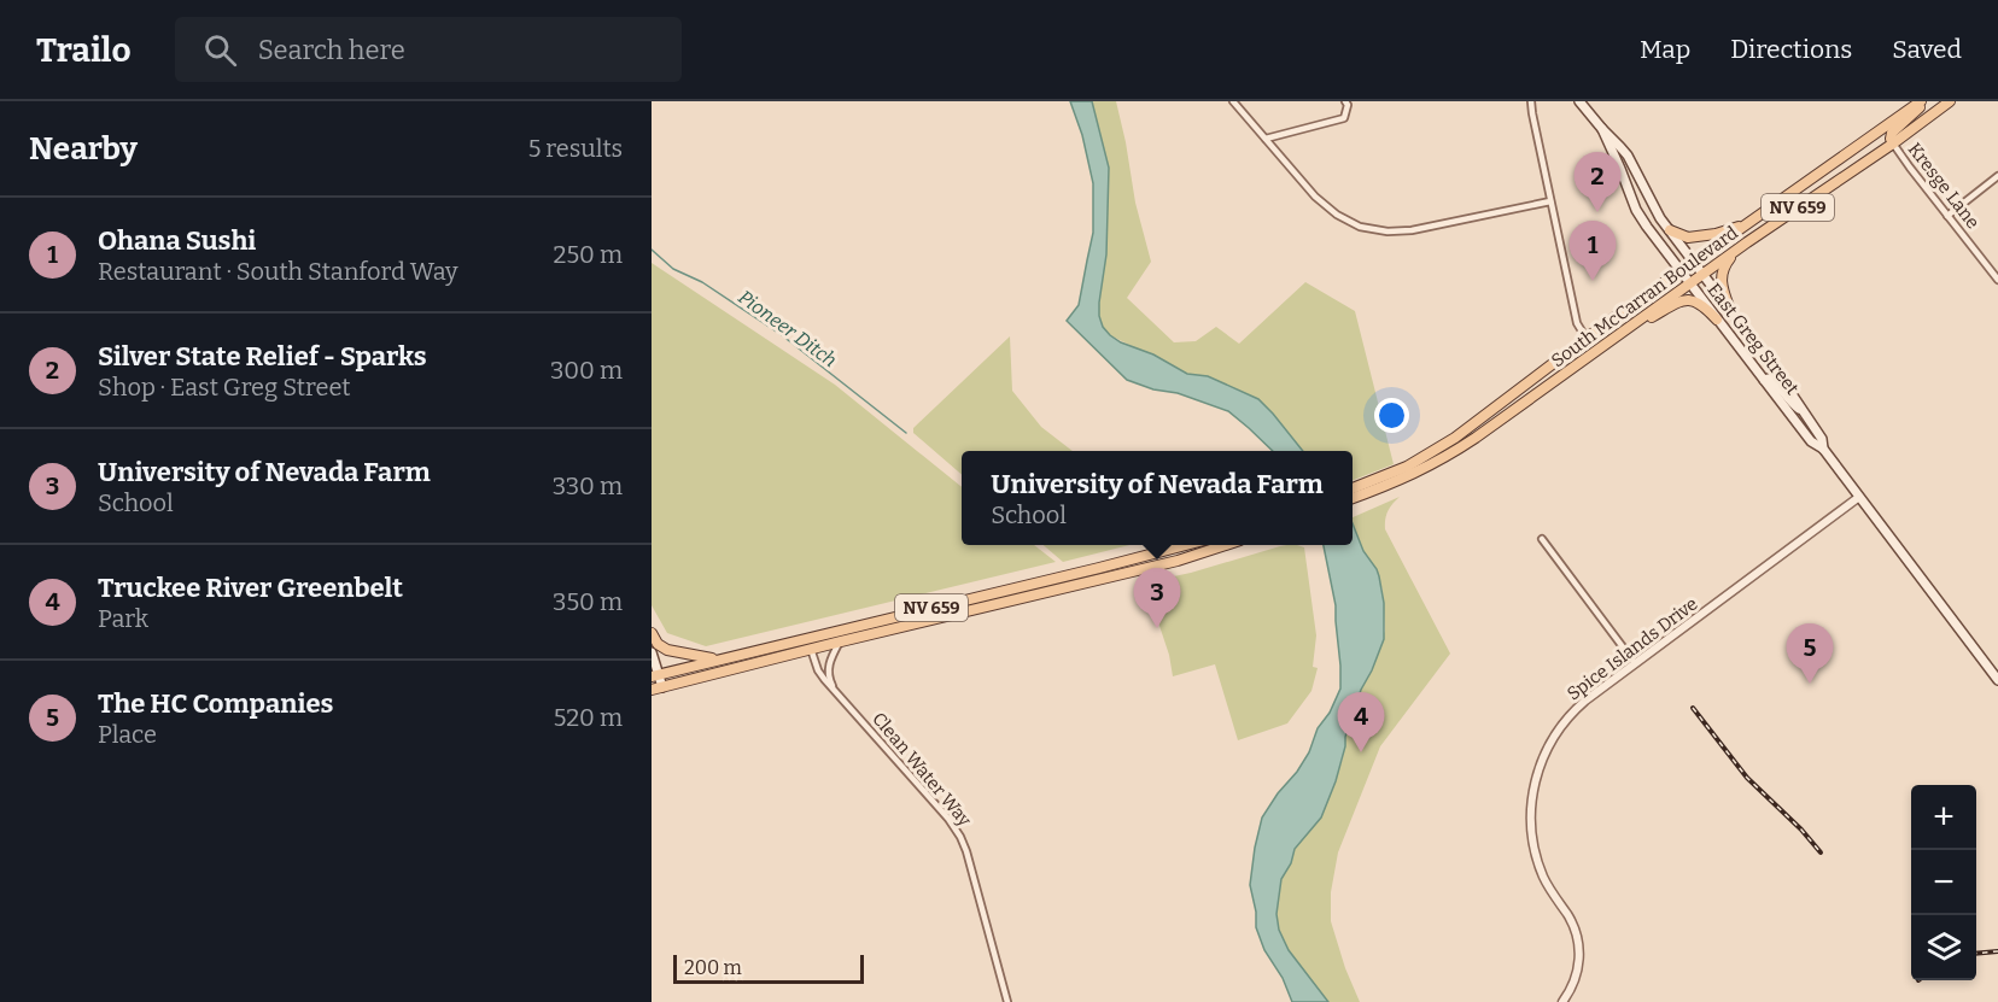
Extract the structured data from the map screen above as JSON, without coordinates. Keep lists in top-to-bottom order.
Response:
{
  "streets": {
    "main road": ["NV 659", "South McCarran Boulevard", "East Greg Street"],
    "street": ["Kresge Lane", "Spice Islands Drive", "Clean Water Way"]
  },
  "crossings": [
    ["Kresge Lane", "South McCarran Boulevard"],
    ["NV 659", "Clean Water Way"],
    ["South McCarran Boulevard", "East Greg Street"],
    ["East Greg Street", "Spice Islands Drive"]
  ],
  "water": ["Pioneer Ditch"],
  "scale_bar": "200 m",
  "page": {
    "header": "Trailo",
    "search": "Search here",
    "nav": ["Map", "Directions", "Saved"],
    "heading": ["Nearby", "5 results"],
    "pins": [
      "2",
      "1",
      "3",
      "5",
      "4"
    ],
    "list": [
      {
        "mark": "1",
        "name": "Ohana Sushi",
        "note": "Restaurant · South Stanford Way",
        "value": "250 m"
      },
      {
        "mark": "2",
        "name": "Silver State Relief - Sparks",
        "note": "Shop · East Greg Street",
        "value": "300 m"
      },
      {
        "mark": "3",
        "name": "University of Nevada Farm",
        "note": "School",
        "value": "330 m"
      },
      {
        "mark": "4",
        "name": "Truckee River Greenbelt",
        "note": "Park",
        "value": "350 m"
      },
      {
        "mark": "5",
        "name": "The HC Companies",
        "note": "Place",
        "value": "520 m"
      }
    ],
    "popup": ["University of Nevada Farm", "School"],
    "map_buttons": ["+", "−"],
    "scale": "200 m"
  }
}
